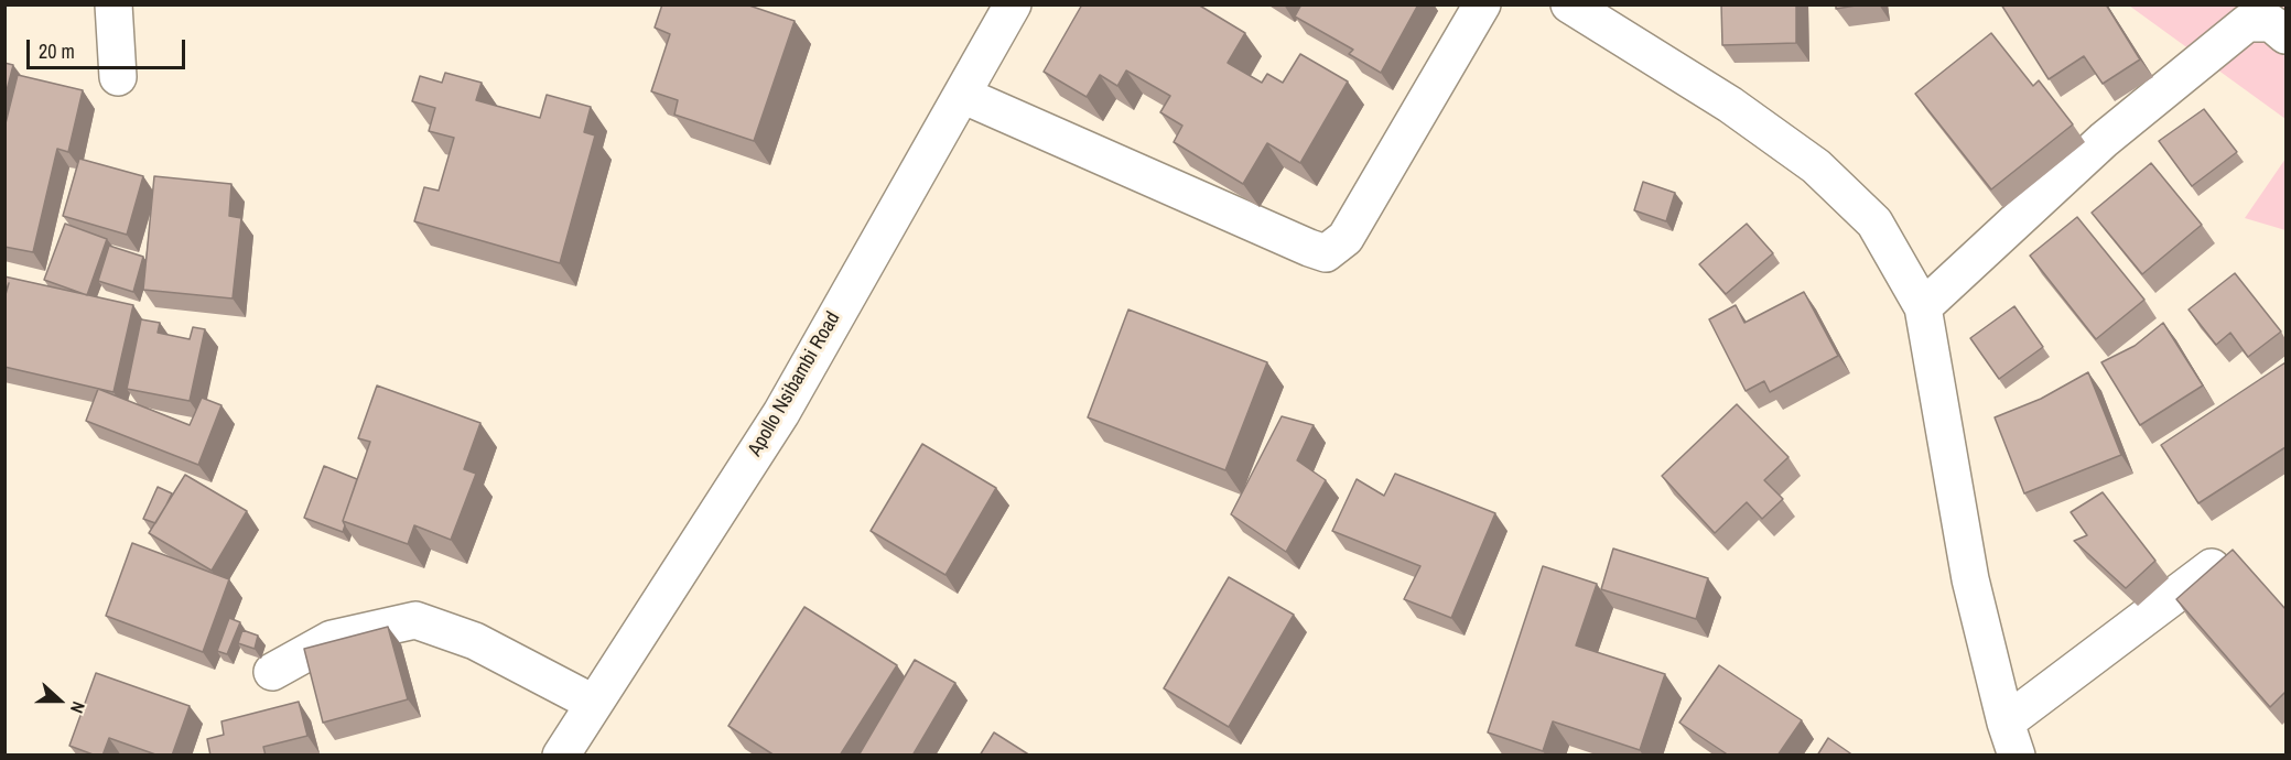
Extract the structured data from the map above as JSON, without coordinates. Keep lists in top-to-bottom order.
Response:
{
  "streets": {
    "street": ["Apollo Nsibambi Road"]
  },
  "scale_bar": "20 m",
  "north": "right"
}
